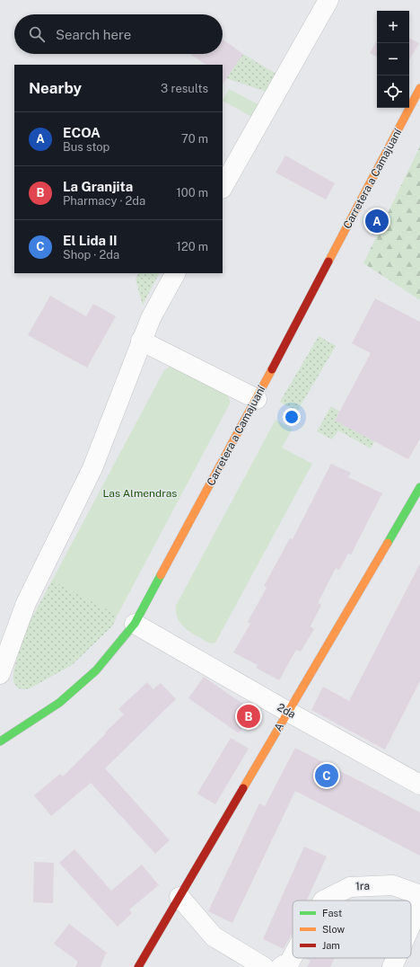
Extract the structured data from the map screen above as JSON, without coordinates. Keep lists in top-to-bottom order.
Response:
{
  "streets": {
    "main road": ["Carretera a Camajuaní", "A"],
    "street": ["2da", "1ra"]
  },
  "crossings": [
    ["Carretera a Camajuaní", "2da"],
    ["2da", "A"]
  ],
  "parks": ["Las Almendras"],
  "legend": ["Fast", "Slow", "Jam"],
  "page": {
    "map_buttons": ["+", "−"],
    "search": "Search here",
    "heading": ["Nearby", "3 results"],
    "list": [
      {
        "mark": "A",
        "name": "ECOA",
        "note": "Bus stop",
        "value": "70 m"
      },
      {
        "mark": "B",
        "name": "La Granjita",
        "note": "Pharmacy · 2da",
        "value": "100 m"
      },
      {
        "mark": "C",
        "name": "El Lida II",
        "note": "Shop · 2da",
        "value": "120 m"
      }
    ],
    "pins": ["A", "B", "C"]
  }
}
